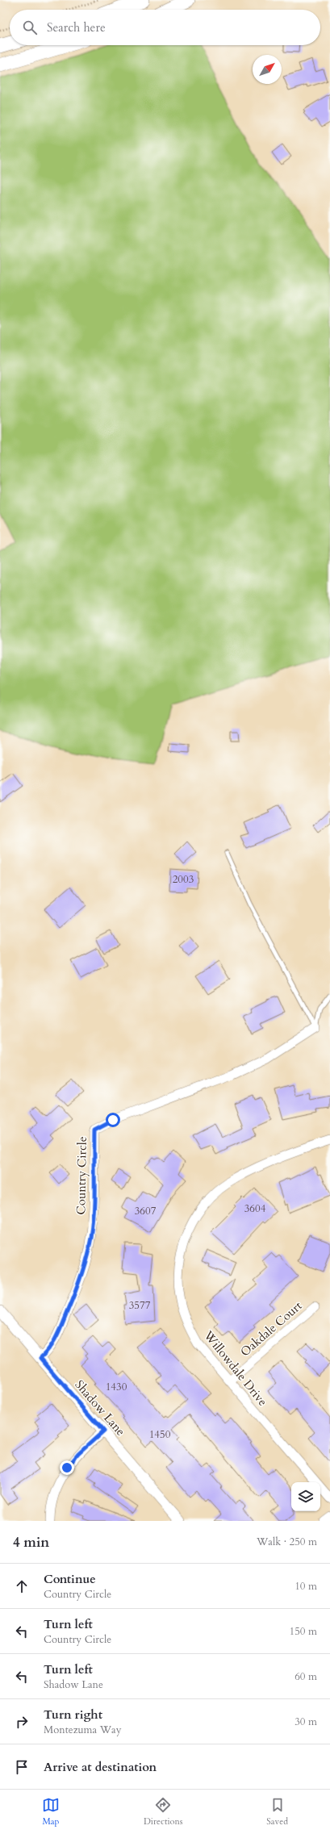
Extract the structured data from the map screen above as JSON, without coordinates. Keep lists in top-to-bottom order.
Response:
{
  "streets": {
    "street": [
      "Country Circle",
      "Oakdale Court",
      "Willowdale Drive",
      "Shadow Lane"
    ]
  },
  "crossings": [
    ["Country Circle", "Shadow Lane"],
    ["Oakdale Court", "Willowdale Drive"]
  ],
  "house_numbers": [
    "2003",
    "3604",
    "3607",
    "3577",
    "1430",
    "1450"
  ],
  "north": "top right",
  "page": {
    "search": "Search here",
    "heading": ["4 min", "Walk · 250 m"],
    "list": [
      ["Continue", "Country Circle", "10 m"],
      ["Turn left", "Country Circle", "150 m"],
      ["Turn left", "Shadow Lane", "60 m"],
      ["Turn right", "Montezuma Way", "30 m"],
      "Arrive at destination"
    ],
    "nav": ["Map", "Directions", "Saved"]
  }
}
